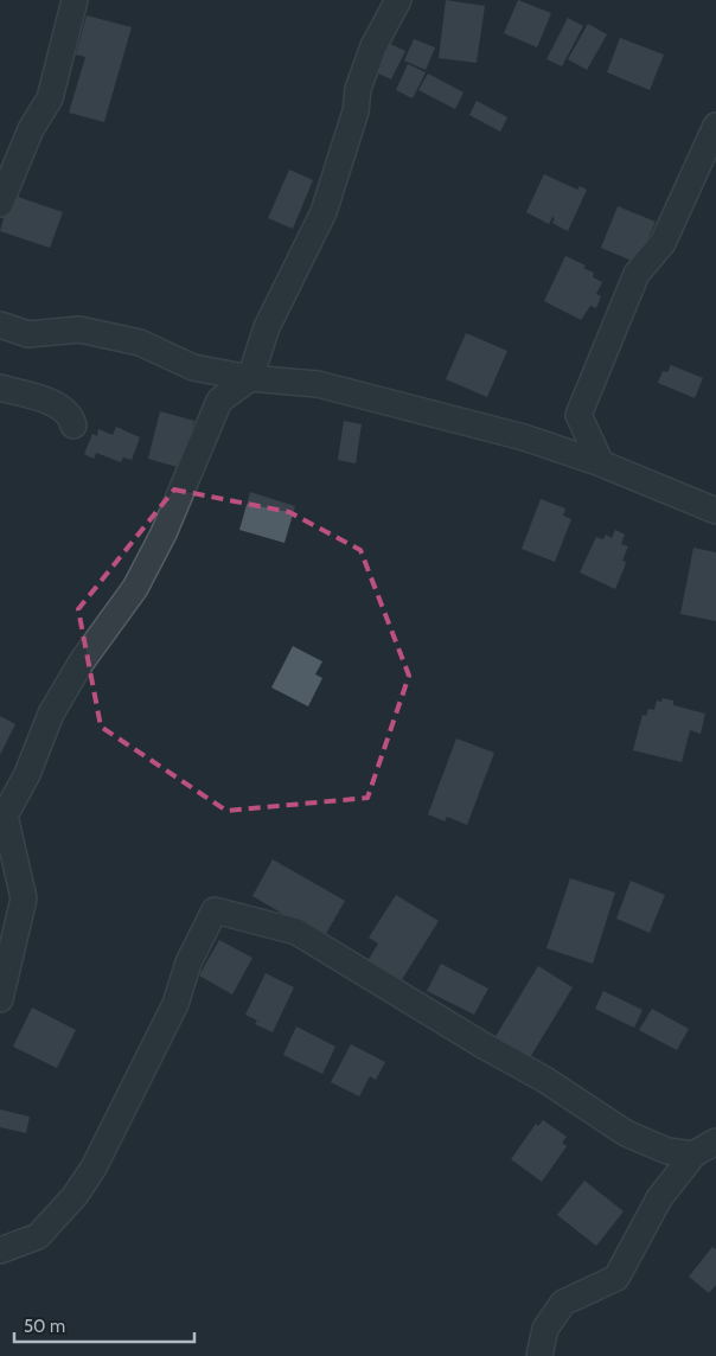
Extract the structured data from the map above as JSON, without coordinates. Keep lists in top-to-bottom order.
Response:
{
  "scale_bar": "50 m"
}
